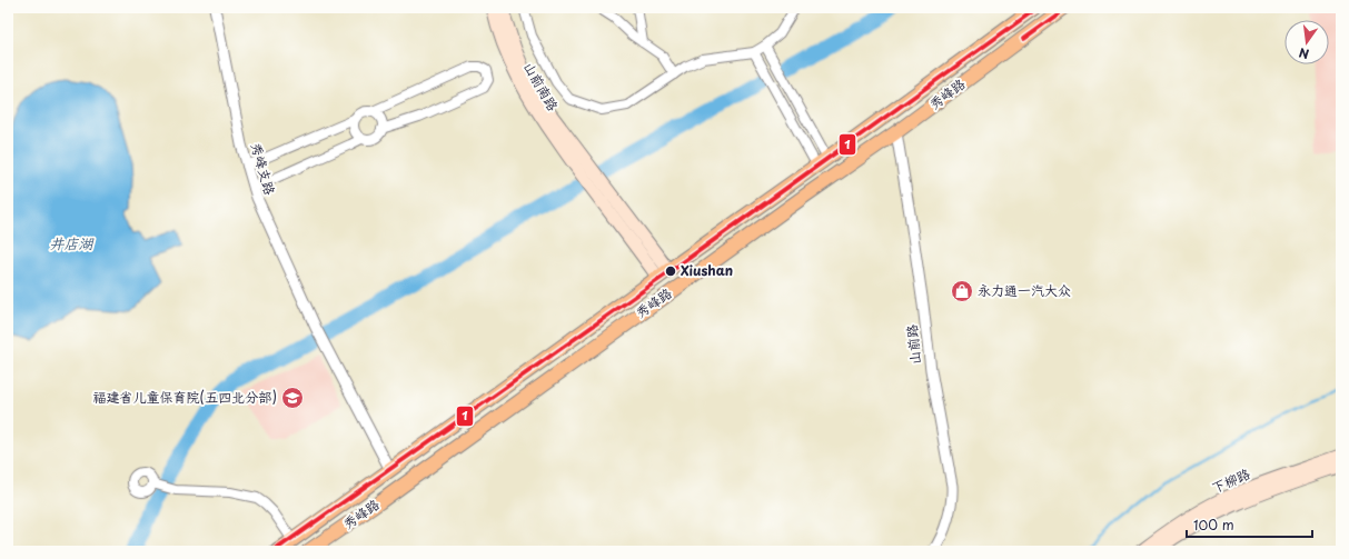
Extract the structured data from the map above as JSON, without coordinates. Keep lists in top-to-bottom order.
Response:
{
  "streets": {
    "main road": ["山前南路", "秀峰路", "下柳路"],
    "street": ["秀峰支路", "山前路"]
  },
  "crossings": [
    ["山前南路", "秀峰路"],
    ["秀峰路", "秀峰支路"],
    ["秀峰路", "山前路"]
  ],
  "water": ["井店湖"],
  "places": {
    "other": ["Xiushan"],
    "shop": ["永力通一汽大众"],
    "school or university": ["福建省儿童保育院(五四北分部)"]
  },
  "lines": ["transit line 1"],
  "scale_bar": "100 m",
  "north": "bottom"
}
